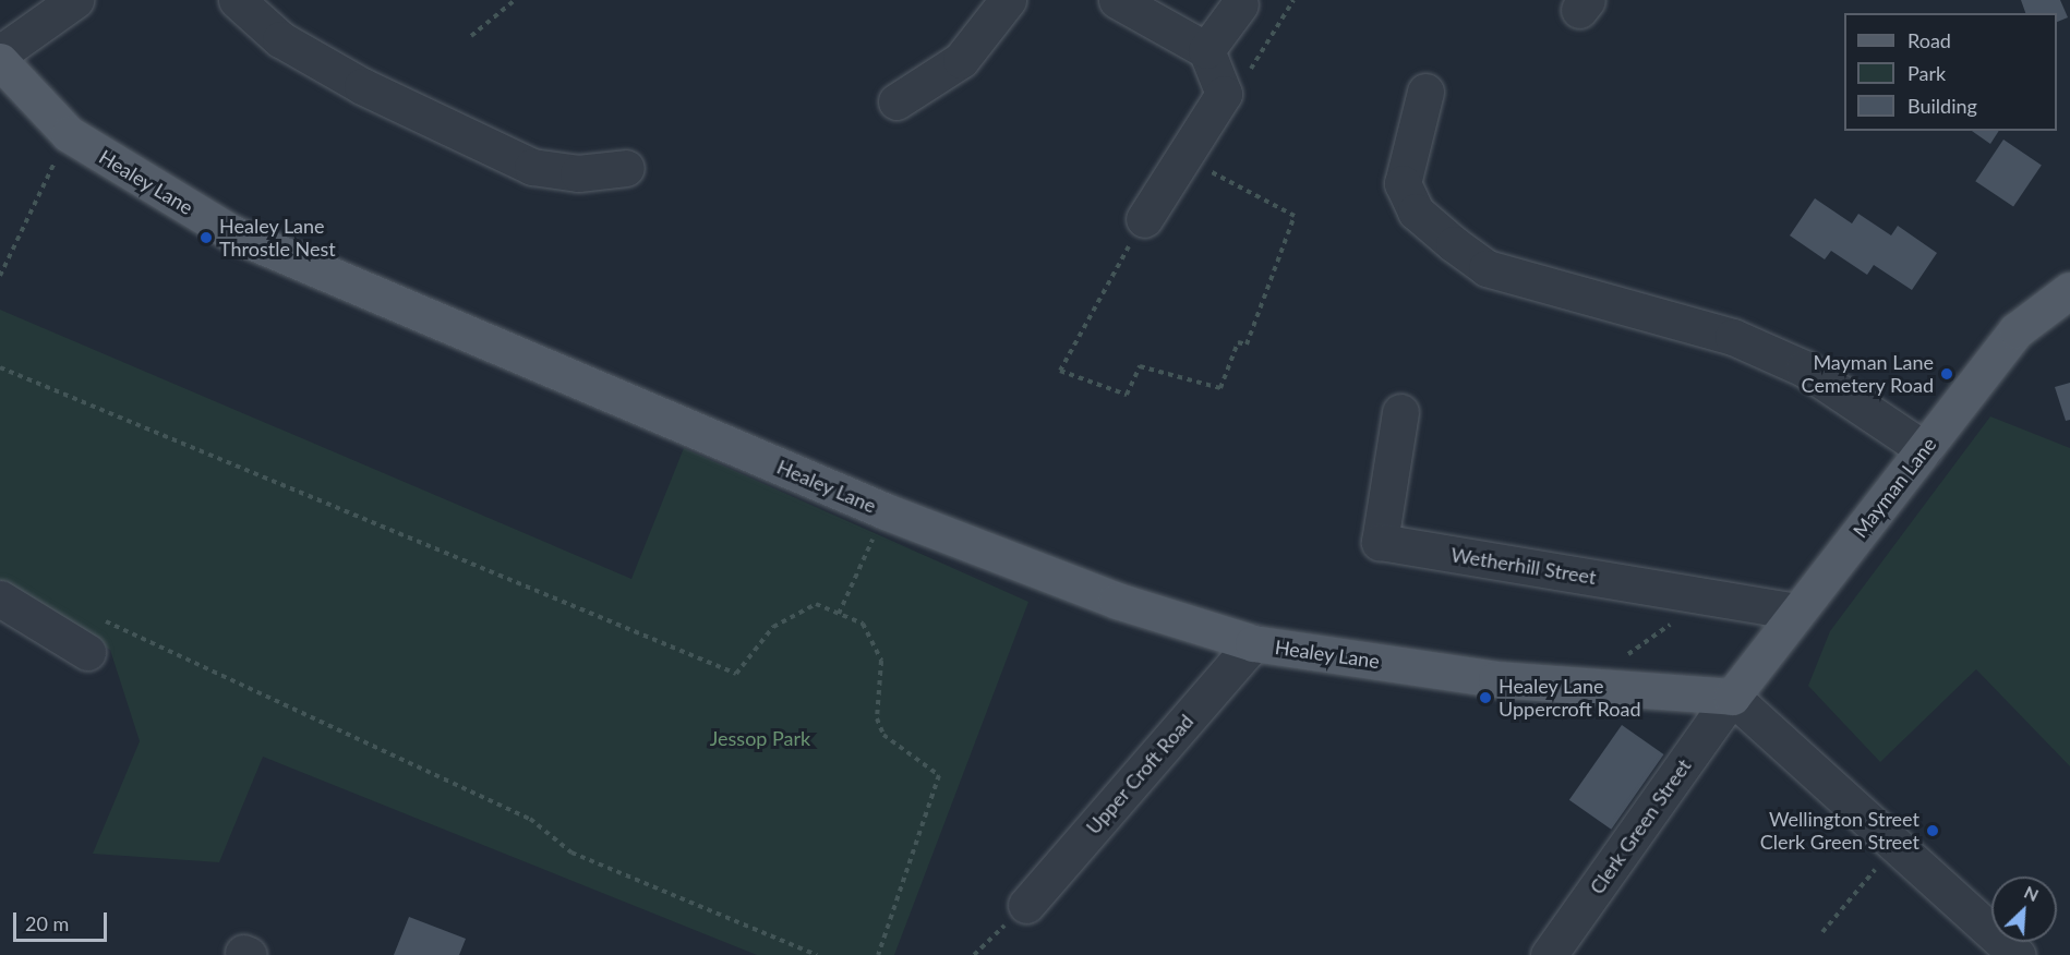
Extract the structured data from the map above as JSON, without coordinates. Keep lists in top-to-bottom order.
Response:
{
  "streets": {
    "main road": ["Healey Lane", "Mayman Lane"],
    "street": ["Wetherhill Street", "Upper Croft Road", "Clerk Green Street"]
  },
  "crossings": [
    ["Healey Lane", "Mayman Lane"],
    ["Healey Lane", "Upper Croft Road"],
    ["Healey Lane", "Clerk Green Street"],
    ["Mayman Lane", "Wetherhill Street"],
    ["Mayman Lane", "Clerk Green Street"]
  ],
  "parks": ["Jessop Park"],
  "places": [
    "Healey Lane Throstle Nest",
    "Mayman Lane Cemetery Road",
    "Healey Lane Uppercroft Road",
    "Wellington Street Clerk Green Street"
  ],
  "legend": ["Road", "Park", "Building"],
  "scale_bar": "20 m",
  "north": "top right"
}
